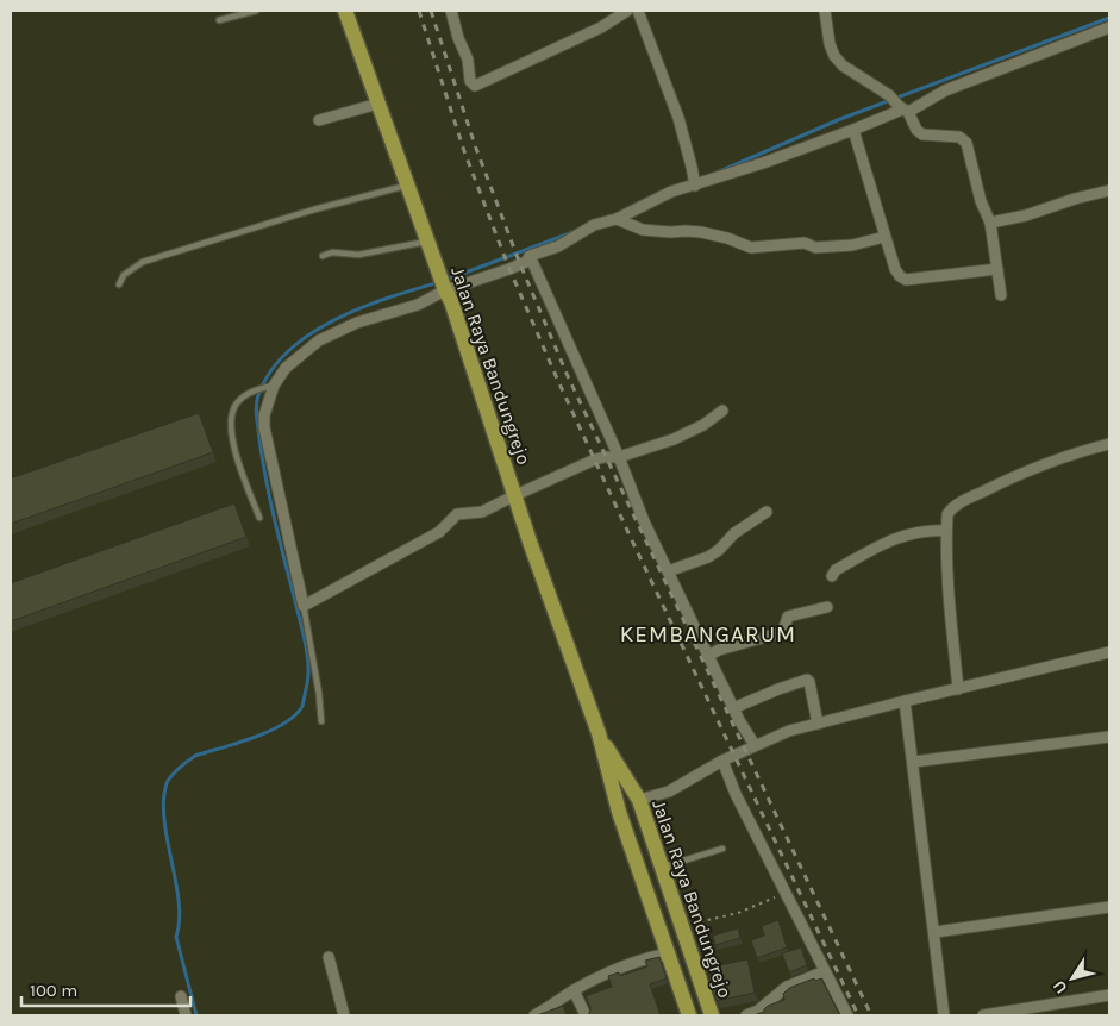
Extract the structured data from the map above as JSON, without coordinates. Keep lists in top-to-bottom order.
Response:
{
  "streets": {
    "main road": ["Jalan Raya Bandungrejo"]
  },
  "districts": ["KEMBANGARUM"],
  "scale_bar": "100 m",
  "north": "bottom left"
}
